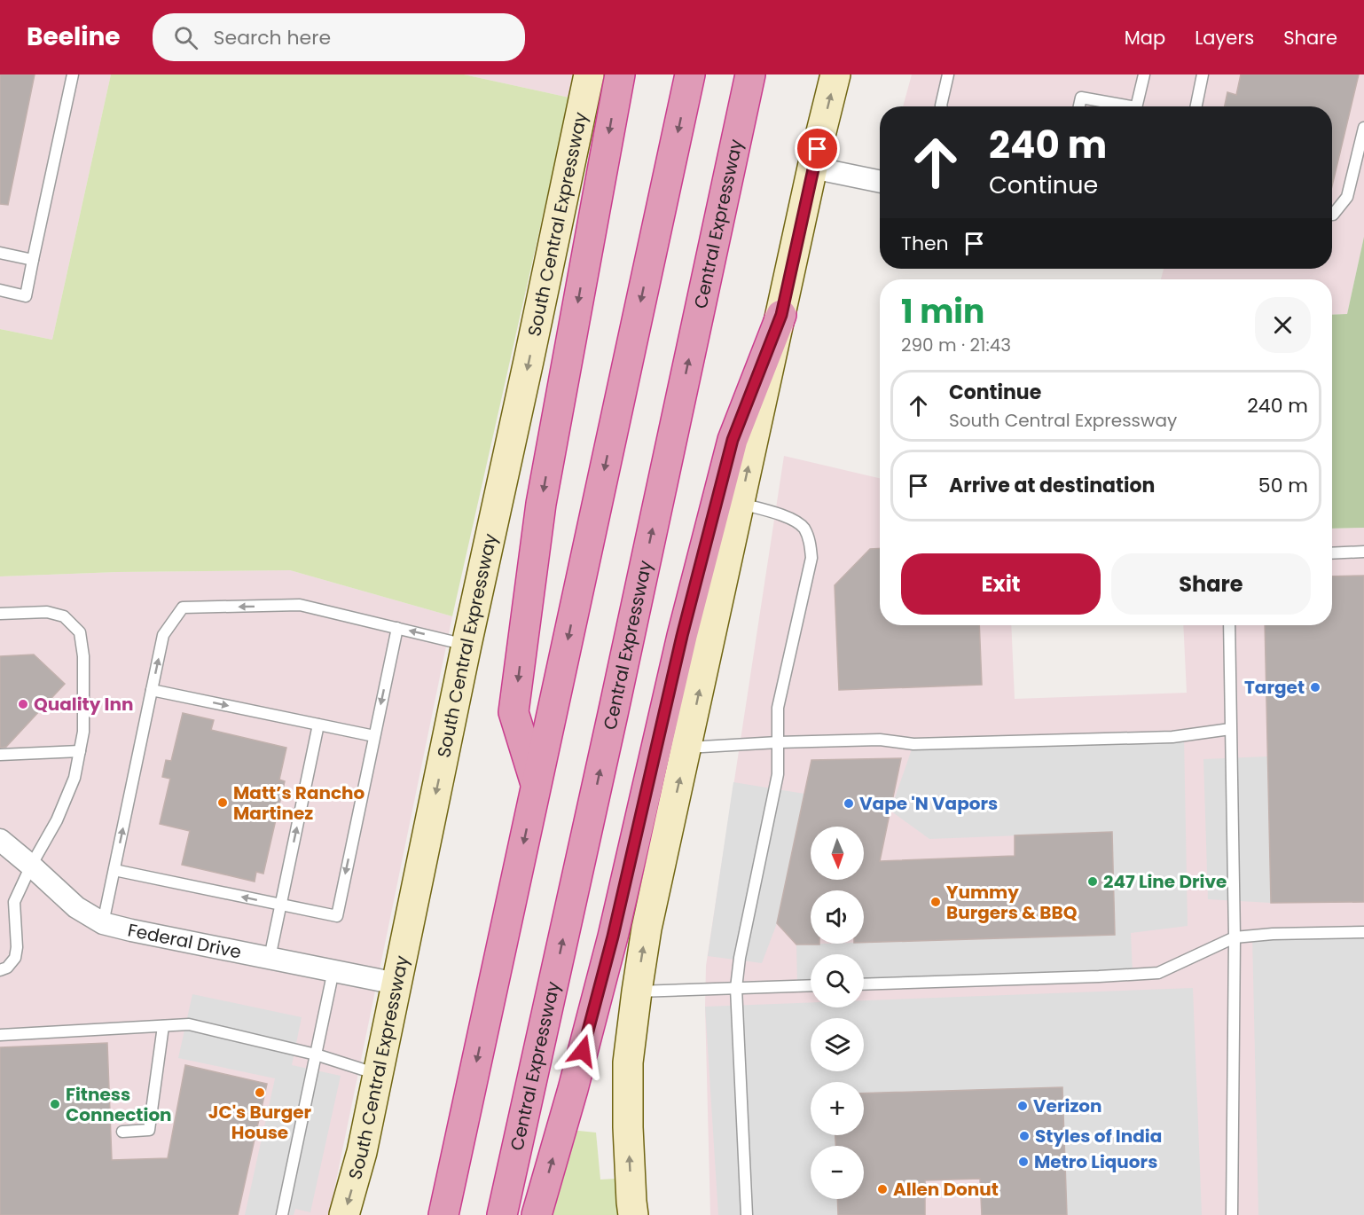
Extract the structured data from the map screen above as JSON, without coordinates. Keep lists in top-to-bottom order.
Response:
{
  "streets": {
    "highway": ["Central Expressway"],
    "main road": ["South Central Expressway"],
    "street": ["Federal Drive"]
  },
  "crossings": [
    ["South Central Expressway", "Federal Drive"]
  ],
  "places": [
    "Target",
    "Quality Inn",
    "Matt’s Rancho Martinez",
    "Vape 'N Vapors",
    "247 Line Drive",
    "Yummy Burgers & BBQ",
    "JC's Burger House",
    "Fitness Connection",
    "Verizon",
    "Styles of India",
    "Metro Liquors",
    "Allen Donut"
  ],
  "north": "bottom",
  "page": {
    "header": "Beeline",
    "search": "Search here",
    "nav": ["Map", "Layers", "Share"],
    "turn": ["240 m", "Continue"],
    "then": "Then",
    "heading": ["1 min", "290 m · 21:43"],
    "list": [
      {
        "name": "Continue",
        "note": "South Central Expressway",
        "value": "240 m"
      },
      {
        "name": "Arrive at destination",
        "value": "50 m"
      }
    ],
    "buttons": ["Exit", "Share"],
    "map_buttons": ["+", "−"]
  }
}
